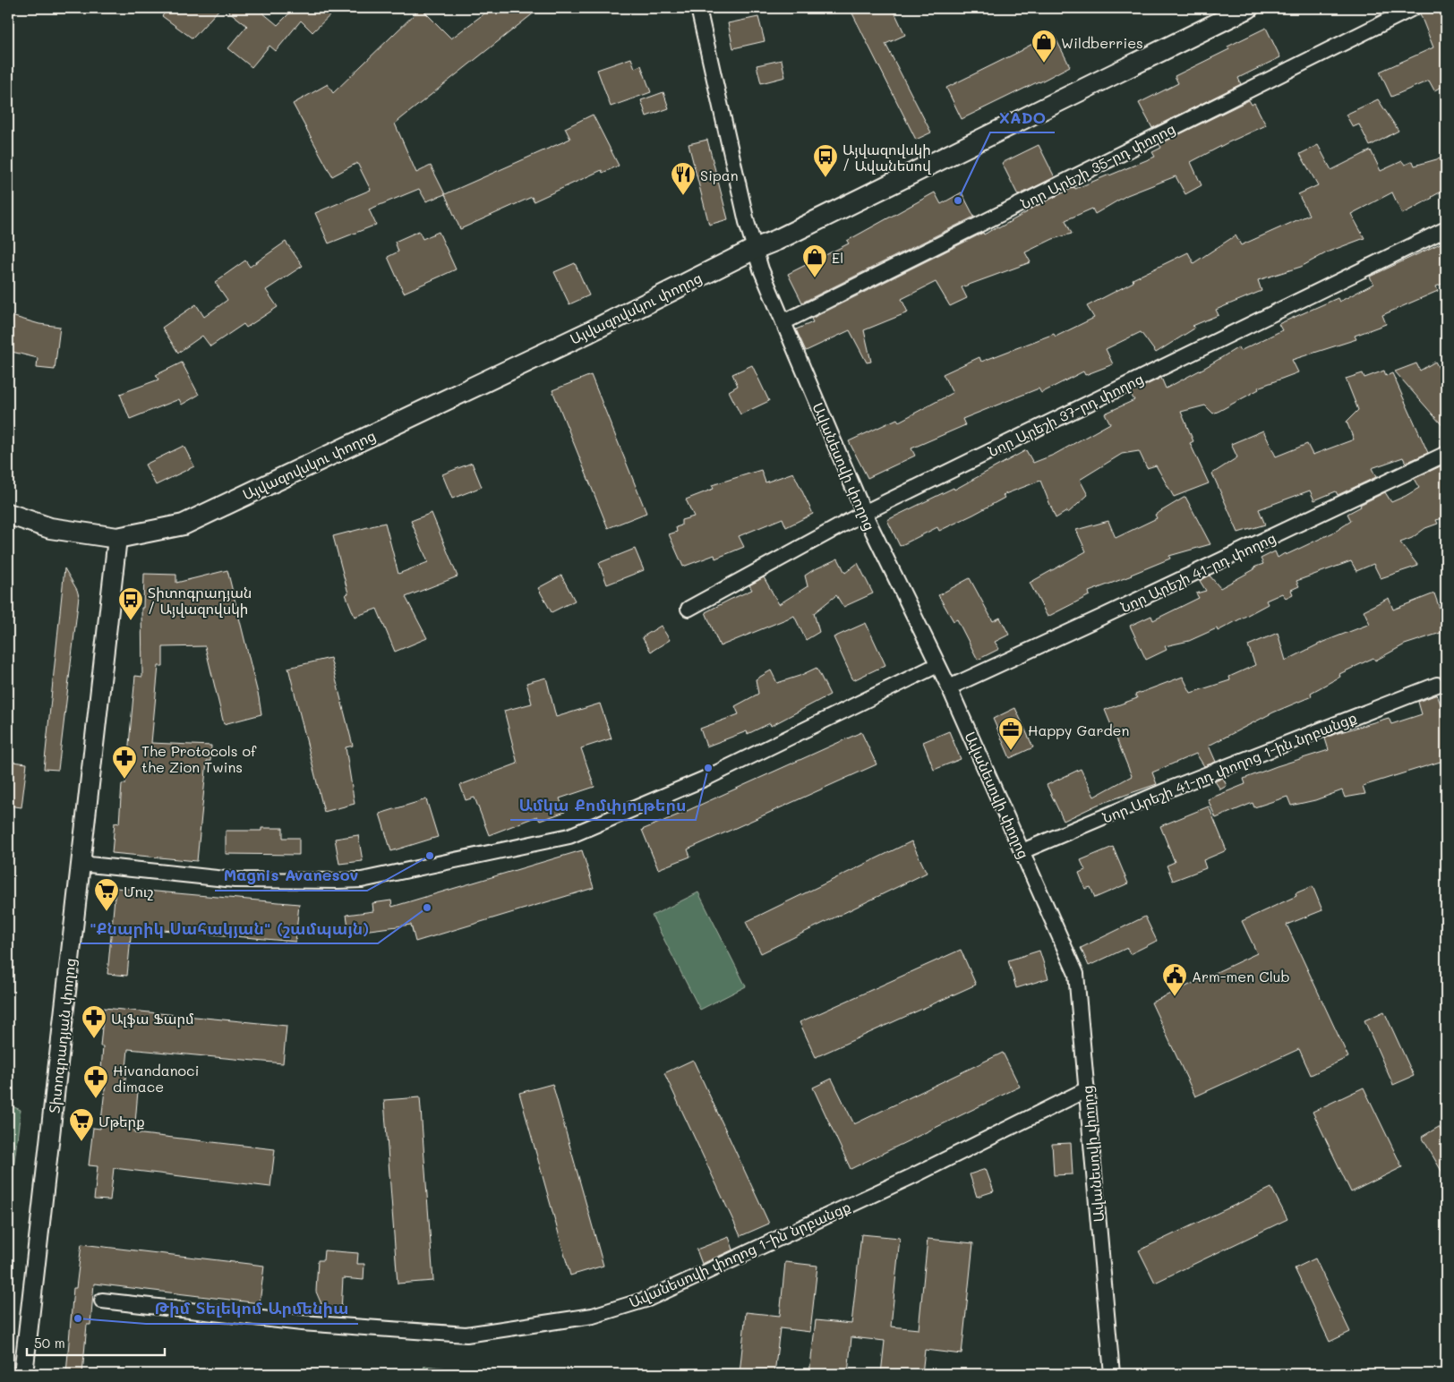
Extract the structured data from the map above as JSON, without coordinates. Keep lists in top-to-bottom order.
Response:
{
  "streets": {
    "main road": ["Այվազովսկու փողոց"],
    "street": [
      "Նոր Արեշի 35-րդ փողոց",
      "Նոր Արեշի 37-րդ փողոց",
      "Ավանեսովի փողոց",
      "Նոր Արեշի 41-րդ փողոց",
      "Նոր Արեշի 41-րդ փողոց 1-ին նրբանցք",
      "Տիտոգրադյան փողոց",
      "Ավանեսովի փողոց 1-ին նրբանցք"
    ]
  },
  "crossings": [
    ["Նոր Արեշի 35-րդ փողոց", "Ավանեսովի փողոց"],
    ["Այվազովսկու փողոց", "Ավանեսովի փողոց"],
    ["Այվազովսկու փողոց", "Տիտոգրադյան փողոց"],
    ["Նոր Արեշի 37-րդ փողոց", "Ավանեսովի փողոց"],
    ["Ավանեսովի փողոց", "Նոր Արեշի 41-րդ փողոց"],
    ["Ավանեսովի փողոց", "Նոր Արեշի 41-րդ փողոց 1-ին նրբանցք"],
    ["Ավանեսովի փողոց", "Ավանեսովի փողոց 1-ին նրբանցք"]
  ],
  "places": {
    "shop": ["Wildberries", "El"],
    "bus stop": ["Այվազովսկի / Ավանեսով", "Տիտոգրադյան / Այվազովսկի"],
    "restaurant": ["Sipan"],
    "other": [
      "XADO",
      "Ամկա Քոմփյութերս",
      "Magnis Avanesov",
      "\"Քնարիկ Սահակյան\" (շամպայն)",
      "Թիմ Տելեկոմ Արմենիա"
    ],
    "office": ["Happy Garden"],
    "pharmacy": ["The Protocols of the Zion Twins", "Ալֆա Ֆարմ", "Hivandanoci dimace"],
    "supermarket": ["Մուշ", "Մթերք"],
    "public building": ["Arm-men Club"]
  },
  "scale_bar": "50 m"
}
